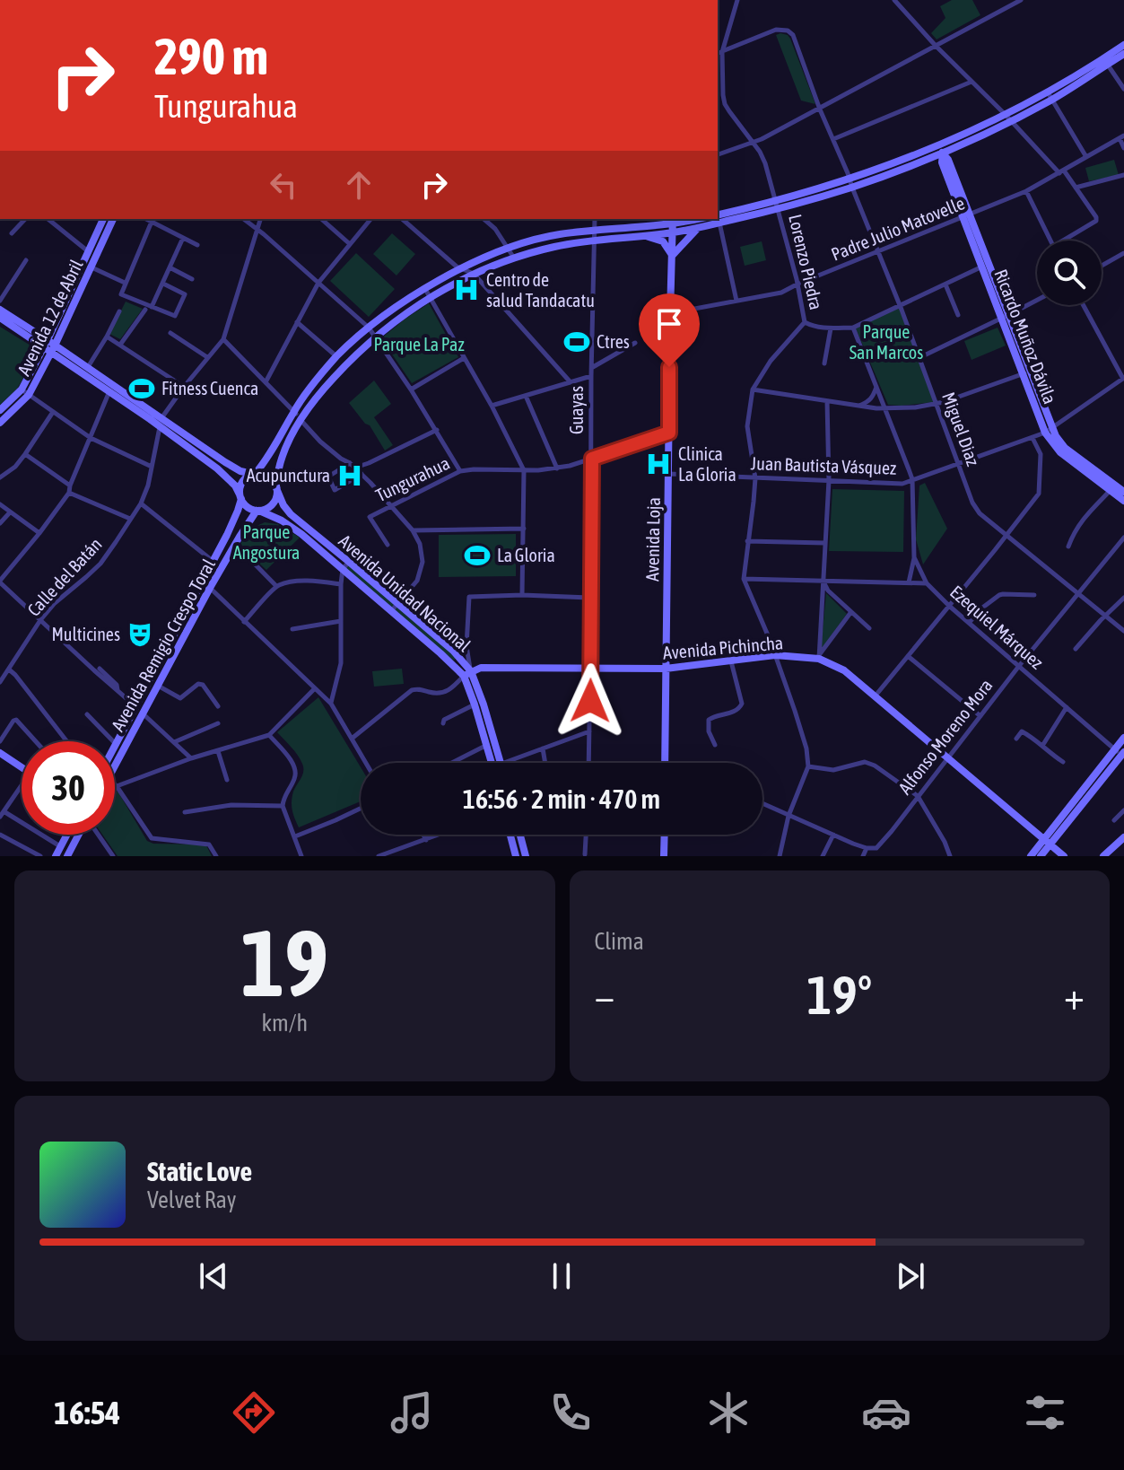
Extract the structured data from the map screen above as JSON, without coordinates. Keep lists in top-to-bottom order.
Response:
{
  "streets": {
    "main road": [
      "Avenida 12 de Abril",
      "Ricardo Muñoz Dávila",
      "Avenida Loja",
      "Avenida Unidad Nacional",
      "Avenida Remigio Crespo Toral",
      "Avenida Pichincha"
    ],
    "street": [
      "Padre Julio Matovelle",
      "Lorenzo Piedra",
      "Guayas",
      "Miguel Diaz",
      "Juan Bautista Vásquez",
      "Tungurahua",
      "Calle del Batán",
      "Ezequiel Márquez",
      "Alfonso Moreno Mora"
    ]
  },
  "crossings": [
    ["Padre Julio Matovelle", "Lorenzo Piedra"],
    ["Padre Julio Matovelle", "Ricardo Muñoz Dávila"],
    ["Padre Julio Matovelle", "Miguel Diaz"],
    ["Padre Julio Matovelle", "Avenida Loja"],
    ["Lorenzo Piedra", "Miguel Diaz"],
    ["Lorenzo Piedra", "Juan Bautista Vásquez"],
    ["Lorenzo Piedra", "Ezequiel Márquez"],
    ["Lorenzo Piedra", "Avenida Pichincha"],
    ["Ricardo Muñoz Dávila", "Juan Bautista Vásquez"],
    ["Guayas", "Tungurahua"],
    ["Guayas", "Avenida Pichincha"],
    ["Miguel Diaz", "Juan Bautista Vásquez"],
    ["Miguel Diaz", "Alfonso Moreno Mora"],
    ["Juan Bautista Vásquez", "Avenida Loja"],
    ["Tungurahua", "Avenida Loja"],
    ["Avenida Loja", "Avenida Pichincha"],
    ["Avenida Unidad Nacional", "Avenida Remigio Crespo Toral"],
    ["Avenida Unidad Nacional", "Avenida Pichincha"],
    ["Ezequiel Márquez", "Alfonso Moreno Mora"],
    ["Avenida Pichincha", "Alfonso Moreno Mora"]
  ],
  "parks": ["Parque San Marcos", "Parque La Paz", "Parque Angostura"],
  "places": {
    "hospital": ["Centro de salud Tandacatu", "Clinica La Gloria", "Acupunctura"],
    "sports": ["Ctres", "Fitness Cuenca", "La Gloria"],
    "theatre": ["Multicines"]
  },
  "page": {
    "turn": ["290 m", "Tungurahua"],
    "limit": "30",
    "trip": "16:56 · 2 min · 470 m",
    "tile": [
      ["19", "km/h"],
      "Clima"
    ],
    "heat": ["−", "19°", "+"],
    "song": ["Static Love", "Velvet Ray"],
    "tabs": "16:54"
  }
}
